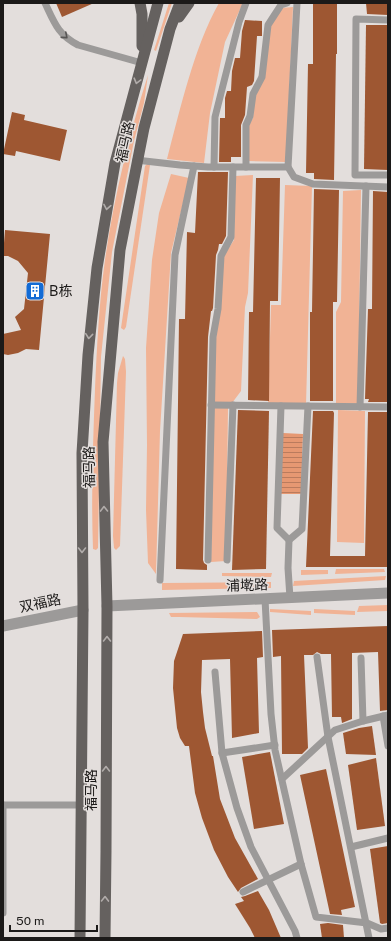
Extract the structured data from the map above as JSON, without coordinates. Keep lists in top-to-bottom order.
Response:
{
  "streets": {
    "main road": ["福马路"],
    "street": ["浦墘路", "双福路"]
  },
  "crossings": [
    ["福马路", "浦墘路"],
    ["福马路", "双福路"]
  ],
  "places": {
    "building": ["B栋"]
  },
  "scale_bar": "50 m"
}
